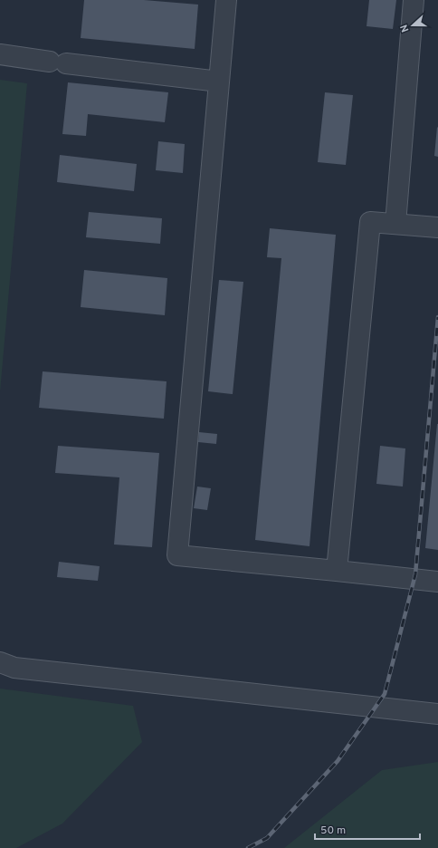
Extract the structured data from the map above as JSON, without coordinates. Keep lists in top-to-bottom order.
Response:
{
  "scale_bar": "50 m",
  "north": "left"
}
